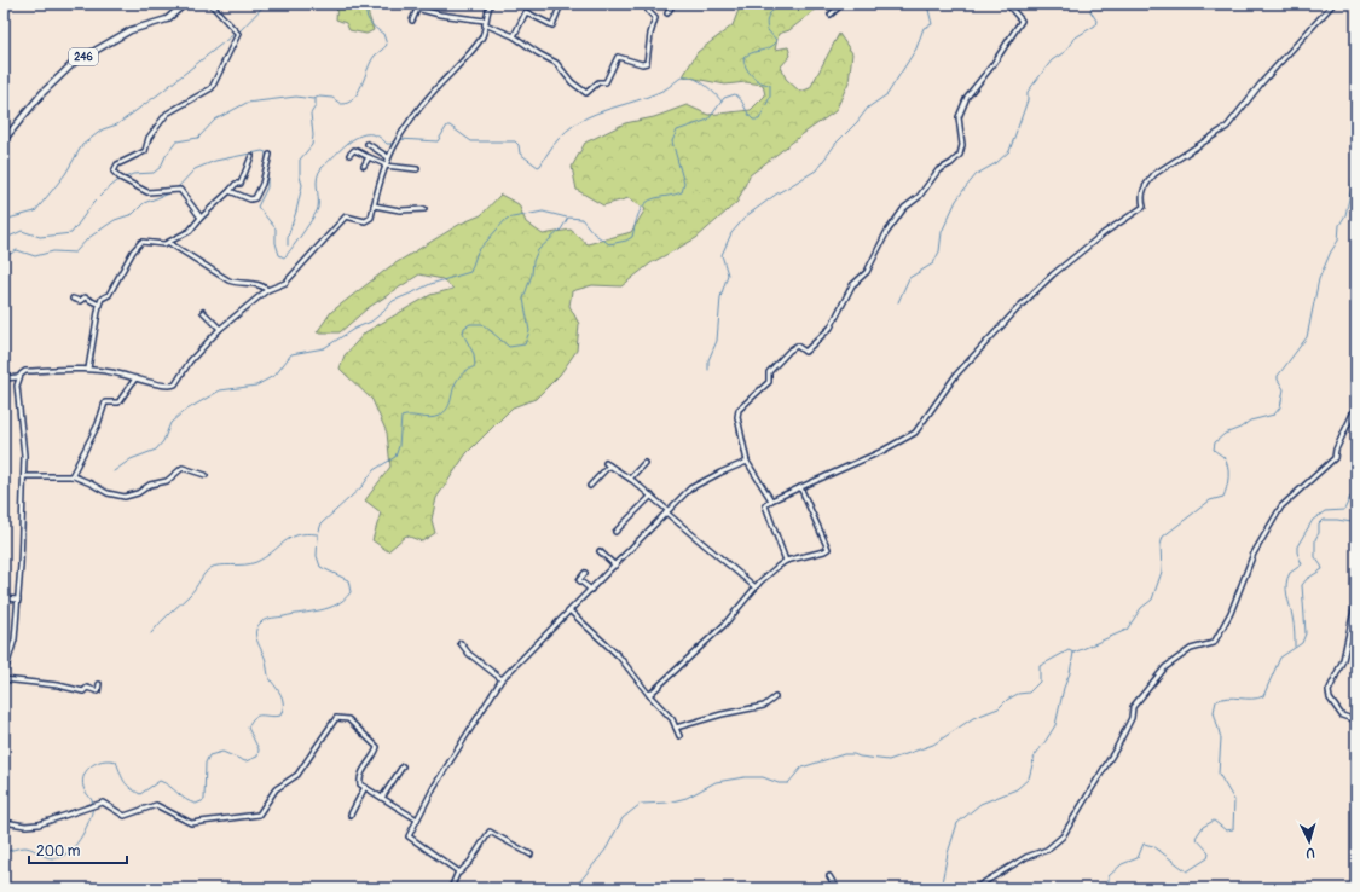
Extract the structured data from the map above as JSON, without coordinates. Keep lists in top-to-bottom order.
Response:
{
  "streets": {
    "main road": ["246"]
  },
  "scale_bar": "200 m",
  "north": "bottom"
}
